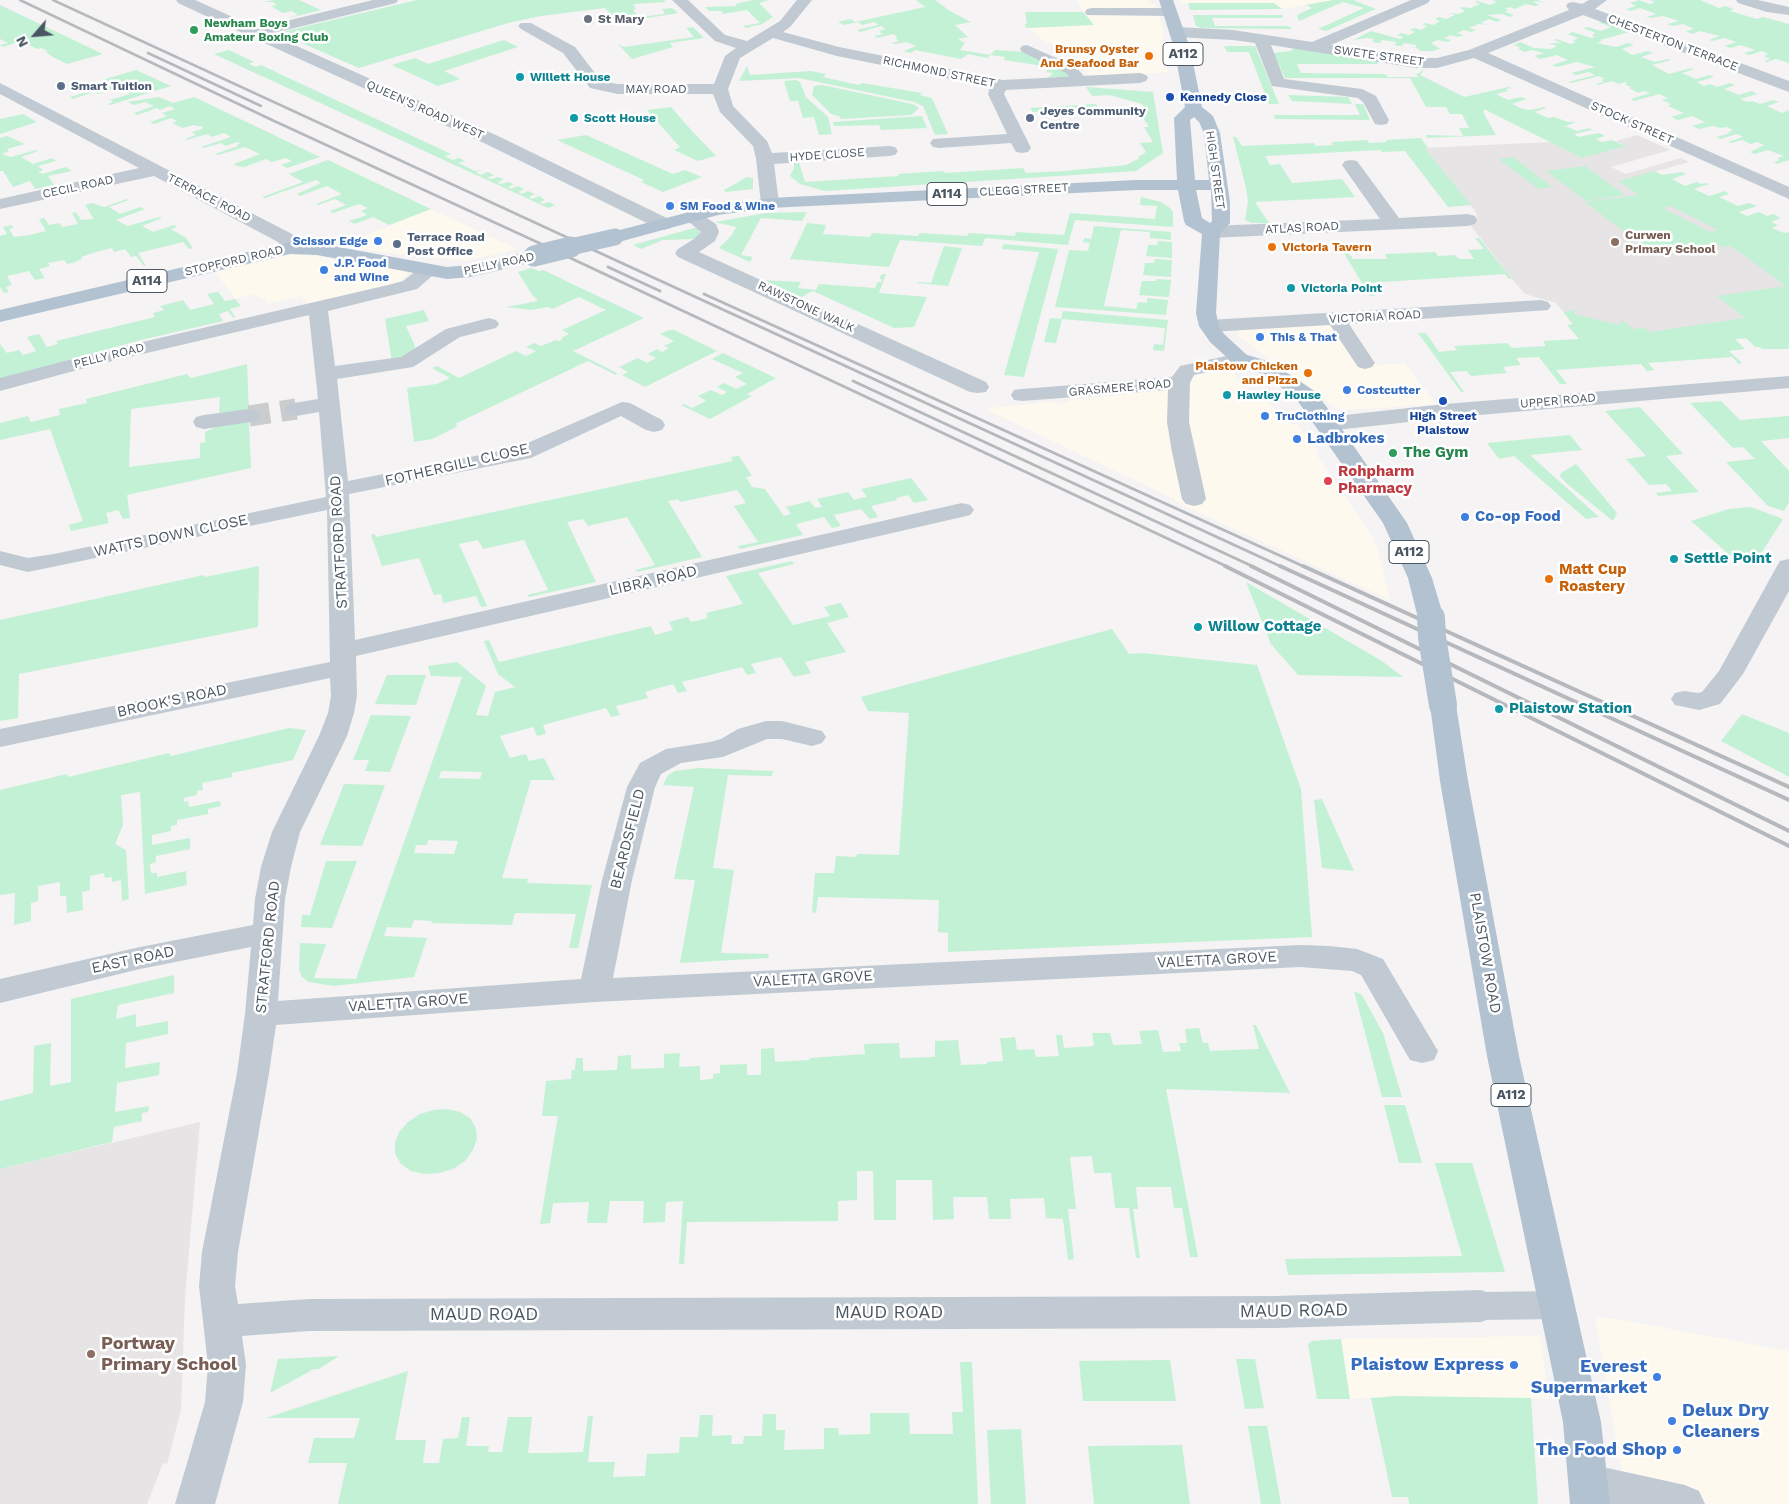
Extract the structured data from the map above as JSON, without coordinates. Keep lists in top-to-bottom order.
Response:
{
  "streets": {
    "main road": [
      "A112",
      "HIGH STREET",
      "CLEGG STREET",
      "A114",
      "STOPFORD ROAD",
      "PELLY ROAD",
      "PLAISTOW ROAD"
    ],
    "street": [
      "CHESTERTON TERRACE",
      "SWETE STREET",
      "RICHMOND STREET",
      "MAY ROAD",
      "QUEEN'S ROAD WEST",
      "STOCK STREET",
      "HYDE CLOSE",
      "CECIL ROAD",
      "TERRACE ROAD",
      "ATLAS ROAD",
      "RAWSTONE WALK",
      "VICTORIA ROAD",
      "GRASMERE ROAD",
      "UPPER ROAD",
      "FOTHERGILL CLOSE",
      "WATTS DOWN CLOSE",
      "STRATFORD ROAD",
      "LIBRA ROAD",
      "BROOK'S ROAD",
      "BEARDSFIELD",
      "EAST ROAD",
      "VALETTA GROVE",
      "MAUD ROAD"
    ]
  },
  "crossings": [
    ["CHESTERTON TERRACE", "SWETE STREET"],
    ["SWETE STREET", "STOCK STREET"],
    ["SWETE STREET", "HIGH STREET"],
    ["QUEEN'S ROAD WEST", "PELLY ROAD"],
    ["HIGH STREET", "CLEGG STREET"],
    ["HIGH STREET", "ATLAS ROAD"],
    ["HIGH STREET", "VICTORIA ROAD"],
    ["CECIL ROAD", "TERRACE ROAD"],
    ["CLEGG STREET", "PELLY ROAD"],
    ["A114", "TERRACE ROAD"],
    ["A114", "STOPFORD ROAD"],
    ["A114", "PELLY ROAD"],
    ["TERRACE ROAD", "STOPFORD ROAD"],
    ["PELLY ROAD", "RAWSTONE WALK"],
    ["PELLY ROAD", "STRATFORD ROAD"],
    ["UPPER ROAD", "PLAISTOW ROAD"],
    ["FOTHERGILL CLOSE", "WATTS DOWN CLOSE"],
    ["FOTHERGILL CLOSE", "STRATFORD ROAD"],
    ["WATTS DOWN CLOSE", "STRATFORD ROAD"],
    ["STRATFORD ROAD", "LIBRA ROAD"],
    ["STRATFORD ROAD", "BROOK'S ROAD"],
    ["STRATFORD ROAD", "EAST ROAD"],
    ["STRATFORD ROAD", "VALETTA GROVE"],
    ["STRATFORD ROAD", "MAUD ROAD"],
    ["LIBRA ROAD", "BROOK'S ROAD"],
    ["BEARDSFIELD", "VALETTA GROVE"],
    ["PLAISTOW ROAD", "MAUD ROAD"]
  ],
  "places": [
    "St Mary",
    "Newham Boys Amateur Boxing Club",
    "Brunsy Oyster And Seafood Bar",
    "Willett House",
    "Smart Tuition",
    "Kennedy Close",
    "Scott House",
    "Jeyes Community Centre",
    "SM Food & Wine",
    "Scissor Edge",
    "Curwen Primary School",
    "Terrace Road Post Office",
    "Victoria Tavern",
    "J.P. Food and Wine",
    "Victoria Point",
    "This & That",
    "Plaistow Chicken and Pizza",
    "Costcutter",
    "Hawley House",
    "High Street Plaistow",
    "TruClothing",
    "Ladbrokes",
    "The Gym",
    "Rohpharm Pharmacy",
    "Co-op Food",
    "Settle Point",
    "Matt Cup Roastery",
    "Willow Cottage",
    "Plaistow Station",
    "Portway Primary School",
    "Plaistow Express",
    "Everest Supermarket",
    "Delux Dry Cleaners",
    "The Food Shop"
  ],
  "north": "bottom left"
}
